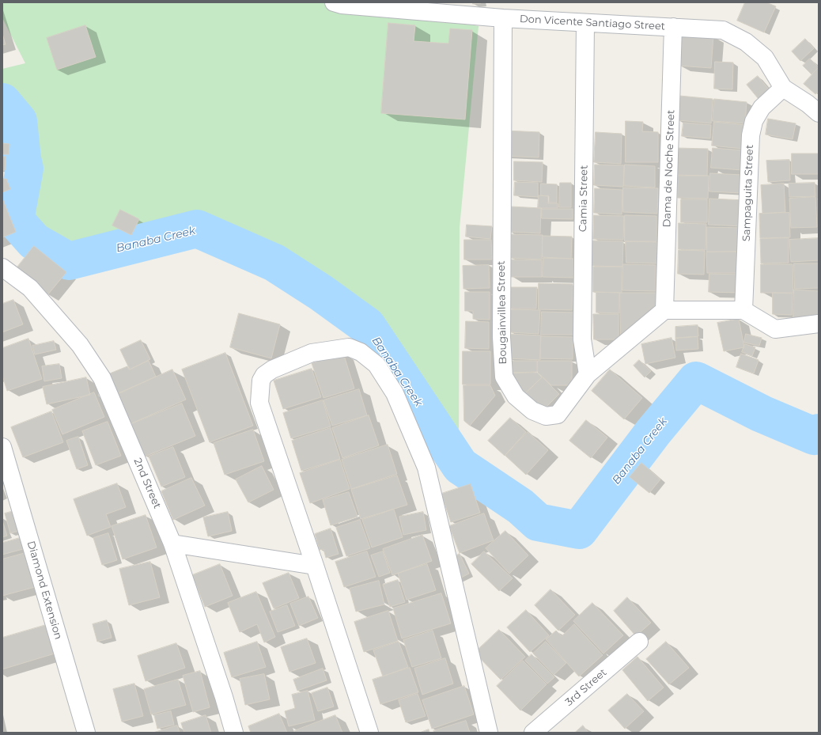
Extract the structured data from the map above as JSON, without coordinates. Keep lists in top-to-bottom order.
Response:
{
  "streets": {
    "street": [
      "Don Vicente Santiago Street",
      "Dama de Noche Street",
      "Sampaguita Street",
      "Camia Street",
      "Bougainvillea Street",
      "2nd Street",
      "Diamond Extension",
      "3rd Street"
    ]
  },
  "crossings": [
    ["Don Vicente Santiago Street", "Dama de Noche Street"],
    ["Don Vicente Santiago Street", "Sampaguita Street"],
    ["Don Vicente Santiago Street", "Camia Street"],
    ["Don Vicente Santiago Street", "Bougainvillea Street"],
    ["Dama de Noche Street", "Bougainvillea Street"],
    ["Camia Street", "Bougainvillea Street"]
  ],
  "water": ["Banaba Creek"]
}
